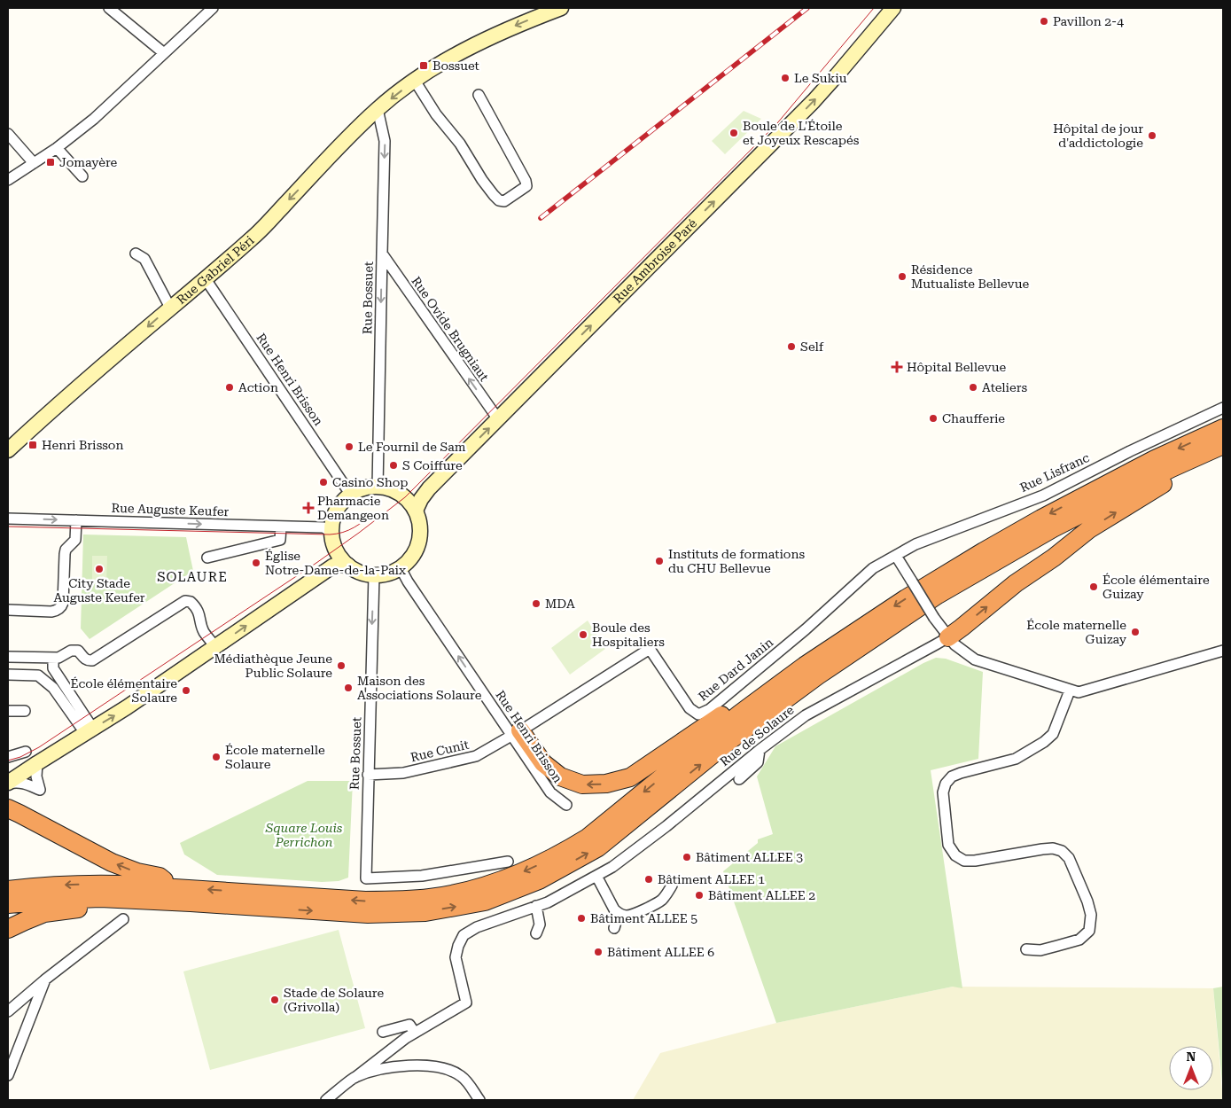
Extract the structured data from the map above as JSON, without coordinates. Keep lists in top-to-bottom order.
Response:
{
  "streets": {
    "main road": ["Rue Ambroise Paré", "Rue Gabriel Péri"],
    "street": [
      "Rue Bossuet",
      "Rue Ovide Brugniaut",
      "Rue Henri Brisson",
      "Rue Lisfranc",
      "Rue Auguste Keufer",
      "Rue Dard Janin",
      "Rue de Solaure",
      "Rue Cunit"
    ]
  },
  "crossings": [
    ["Rue Ambroise Paré", "Rue Bossuet"],
    ["Rue Ambroise Paré", "Rue Ovide Brugniaut"],
    ["Rue Ambroise Paré", "Rue Henri Brisson"],
    ["Rue Ambroise Paré", "Rue Auguste Keufer"],
    ["Rue Gabriel Péri", "Rue Bossuet"],
    ["Rue Gabriel Péri", "Rue Henri Brisson"],
    ["Rue Bossuet", "Rue Ovide Brugniaut"],
    ["Rue Bossuet", "Rue Henri Brisson"],
    ["Rue Bossuet", "Rue Auguste Keufer"],
    ["Rue Bossuet", "Rue Cunit"],
    ["Rue Henri Brisson", "Rue Auguste Keufer"],
    ["Rue Henri Brisson", "Rue Dard Janin"],
    ["Rue Henri Brisson", "Rue Cunit"],
    ["Rue Lisfranc", "Rue Dard Janin"],
    ["Rue Dard Janin", "Rue Cunit"]
  ],
  "one_way": [
    "Rue Ambroise Paré",
    "Rue Gabriel Péri",
    "Rue Bossuet",
    "Rue Ovide Brugniaut",
    "Rue Henri Brisson",
    "Rue Auguste Keufer"
  ],
  "districts": ["SOLAURE"],
  "parks": ["Square Louis Perrichon"],
  "places": {
    "other": [
      "Pavillon 2-4",
      "Le Sukiu",
      "Boule de L'Étoile et Joyeux Rescapés",
      "Hôpital de jour d'addictologie",
      "Résidence Mutualiste Bellevue",
      "Self",
      "Action",
      "Ateliers",
      "Chaufferie",
      "Le Fournil de Sam",
      "S Coiffure",
      "Casino Shop",
      "Instituts de formations du CHU Bellevue",
      "Église Notre-Dame-de-la-Paix",
      "City Stade Auguste Keufer",
      "École élémentaire Guizay",
      "MDA",
      "École maternelle Guizay",
      "Boule des Hospitaliers",
      "Médiathèque Jeune Public Solaure",
      "Maison des Associations Solaure",
      "École élémentaire Solaure",
      "École maternelle Solaure",
      "Bâtiment ALLEE 3",
      "Bâtiment ALLEE 1",
      "Bâtiment ALLEE 2",
      "Bâtiment ALLEE 5",
      "Bâtiment ALLEE 6",
      "Stade de Solaure (Grivolla)"
    ],
    "transit": ["Bossuet", "Jomayère", "Henri Brisson"],
    "health": ["Hôpital Bellevue", "Pharmacie Demangeon"]
  },
  "north": "top"
}
